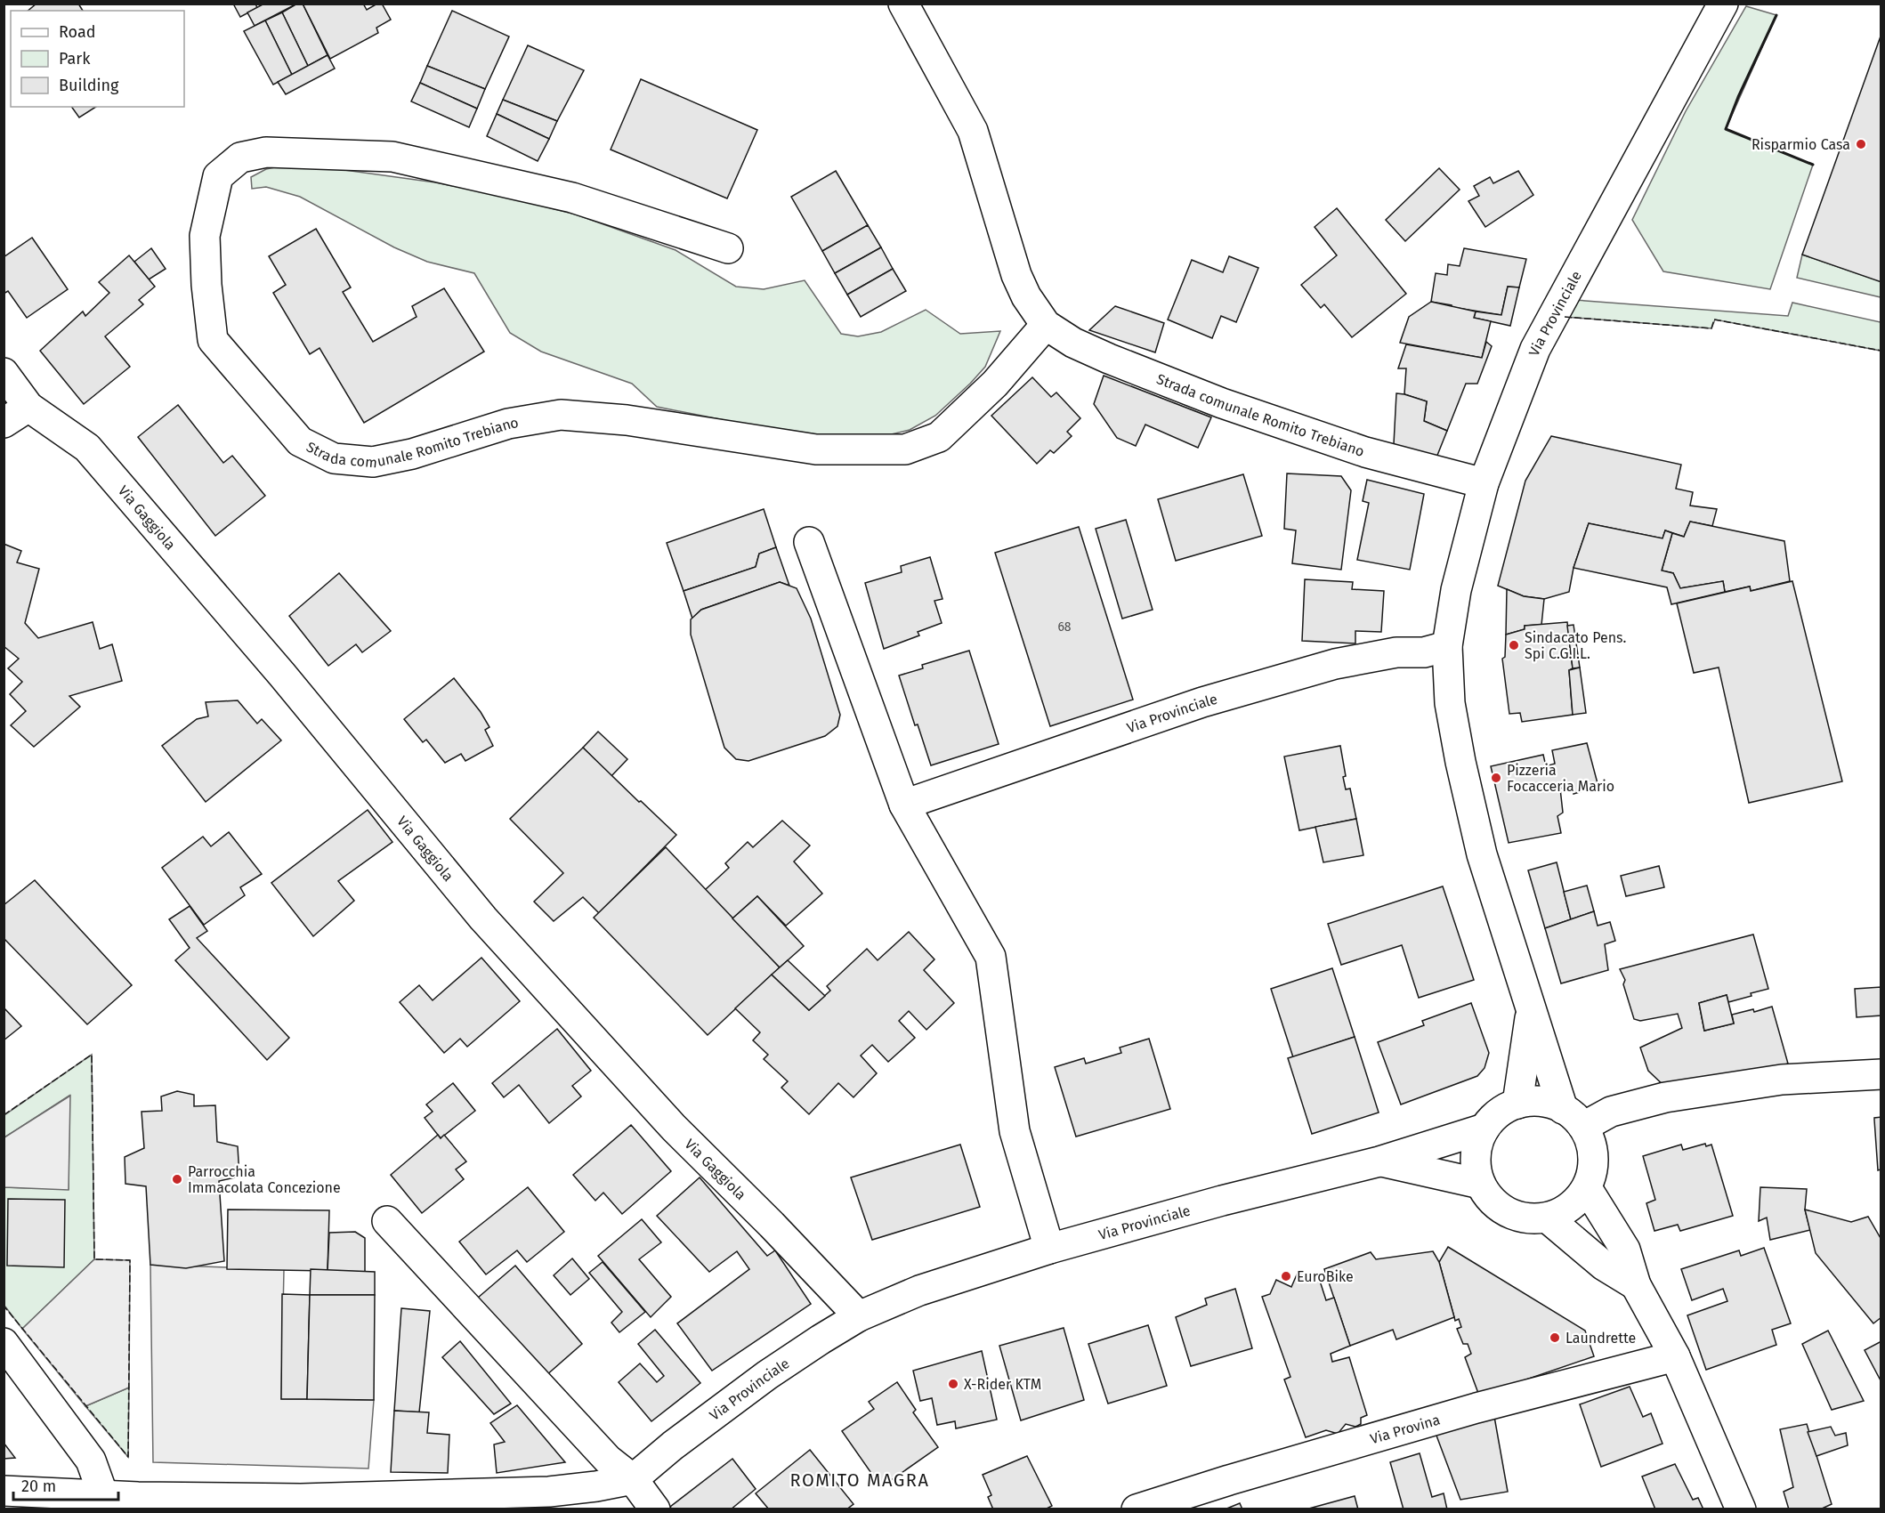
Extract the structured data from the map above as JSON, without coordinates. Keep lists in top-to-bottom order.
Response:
{
  "streets": {
    "street": [
      "Via Provinciale",
      "Strada comunale Romito Trebiano",
      "Via Gaggiola",
      "Via Provina"
    ]
  },
  "crossings": [
    ["Via Provinciale", "Strada comunale Romito Trebiano"],
    ["Via Provinciale", "Via Gaggiola"]
  ],
  "districts": ["ROMITO MAGRA"],
  "places": [
    "Risparmio Casa",
    "Sindacato Pens. Spi C.G.I.L.",
    "Pizzeria Focacceria Mario",
    "Parrocchia Immacolata Concezione",
    "EuroBike",
    "Laundrette",
    "X-Rider KTM"
  ],
  "house_numbers": ["68"],
  "legend": ["Road", "Park", "Building"],
  "scale_bar": "20 m"
}
